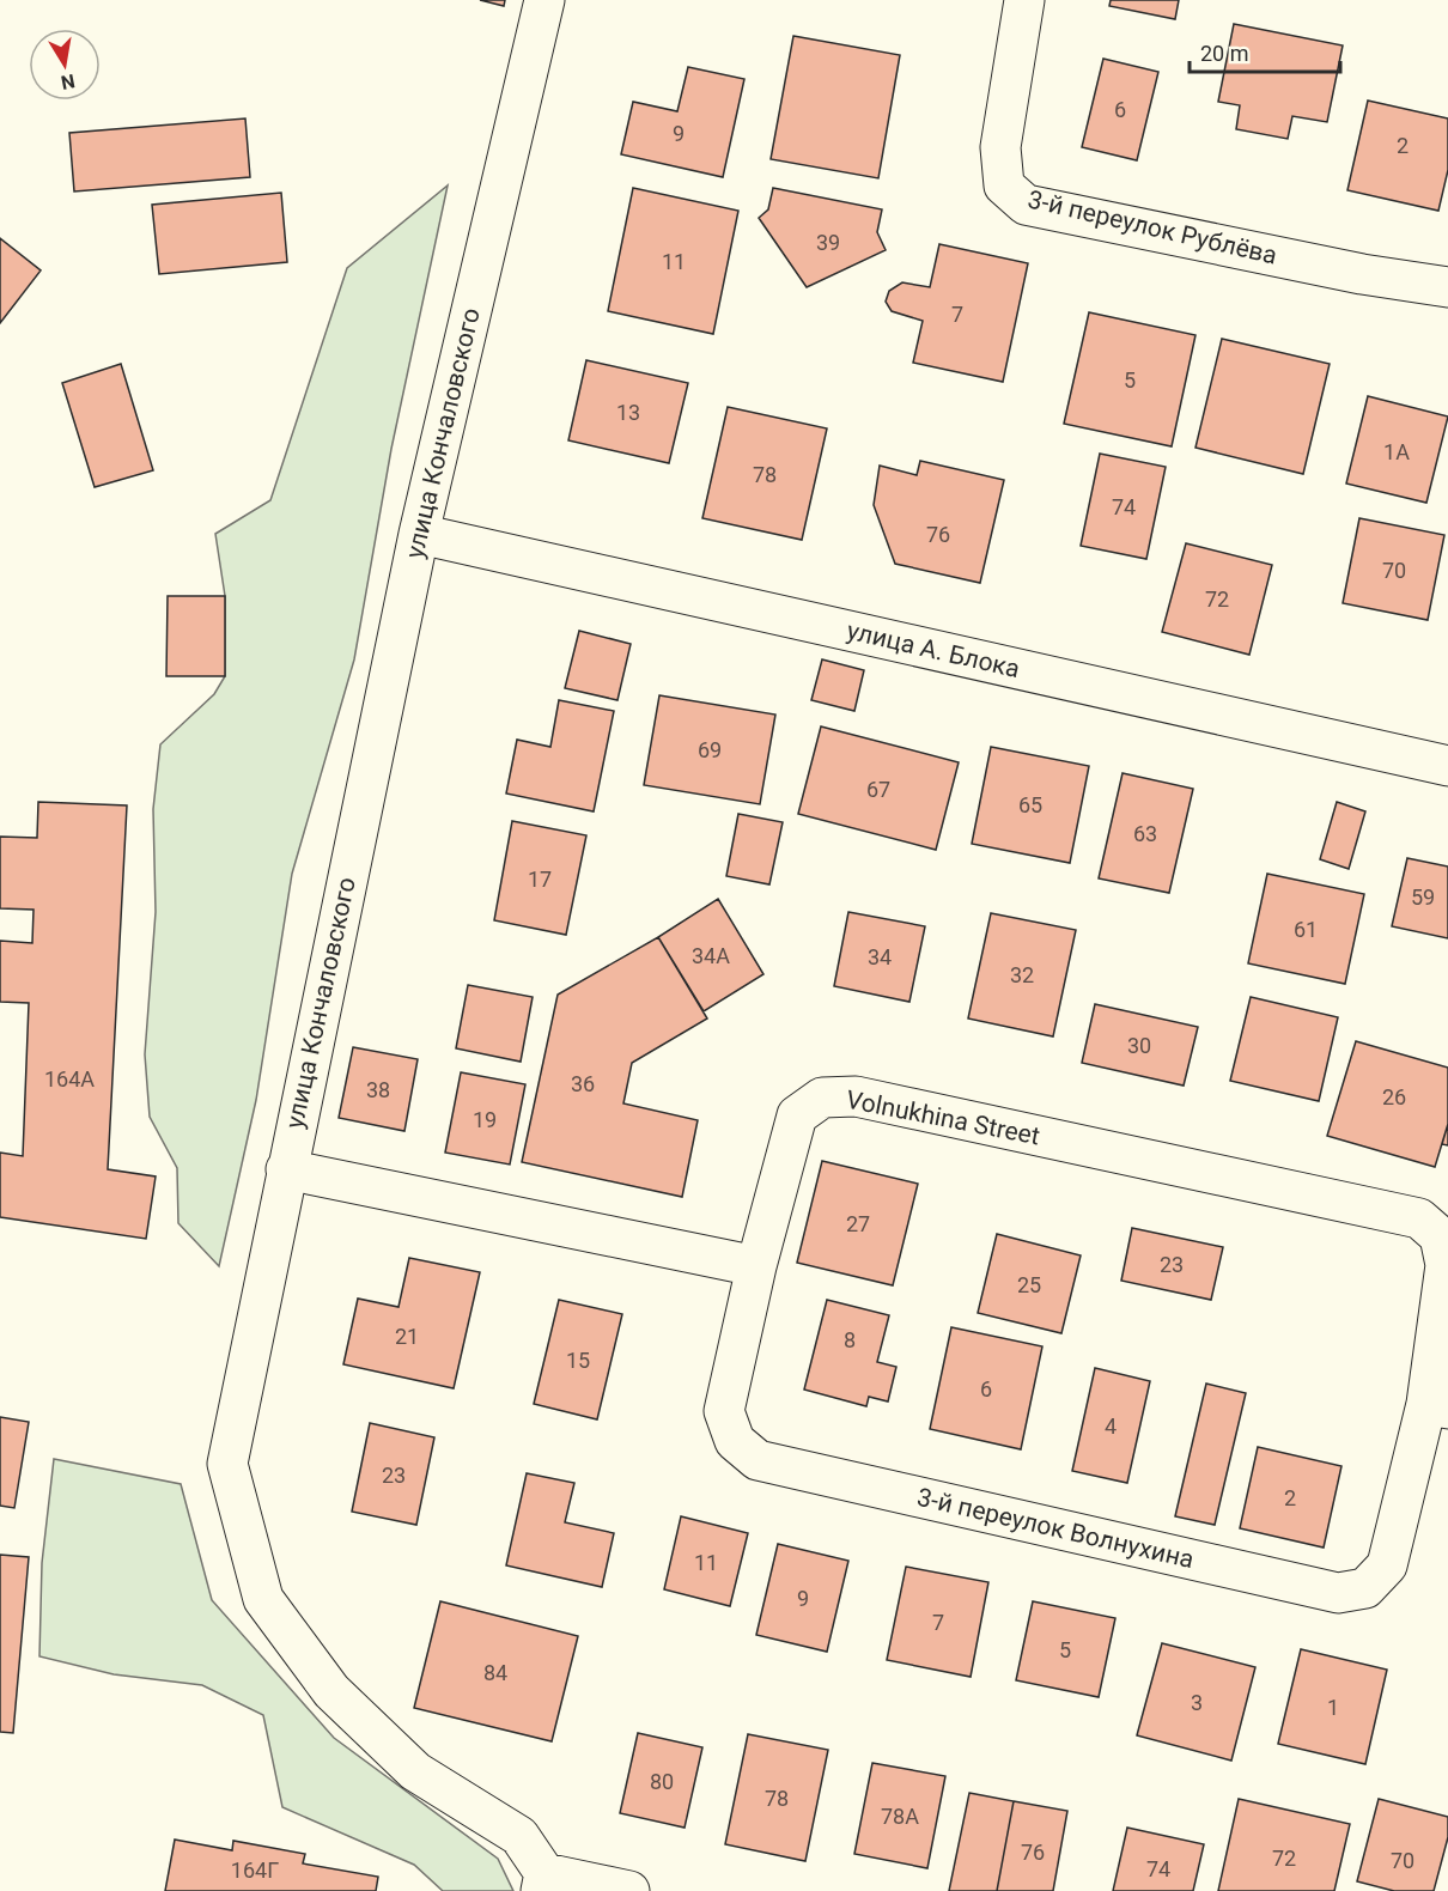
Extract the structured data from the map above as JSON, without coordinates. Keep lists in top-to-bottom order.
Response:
{
  "streets": {
    "street": [
      "3-й переулок Рублёва",
      "улица Кончаловского",
      "улица А. Блока",
      "Volnukhina Street",
      "3-й переулок Волнухина"
    ]
  },
  "crossings": [
    ["улица Кончаловского", "улица А. Блока"],
    ["Volnukhina Street", "3-й переулок Волнухина"]
  ],
  "house_numbers": [
    "6",
    "9",
    "2",
    "39",
    "11",
    "7",
    "5",
    "13",
    "1А",
    "78",
    "74",
    "76",
    "70",
    "72",
    "69",
    "67",
    "65",
    "63",
    "17",
    "59",
    "61",
    "34А",
    "34",
    "32",
    "30",
    "164А",
    "36",
    "38",
    "26",
    "19",
    "27",
    "23",
    "25",
    "21",
    "8",
    "15",
    "6",
    "4",
    "23",
    "2",
    "11",
    "9",
    "7",
    "5",
    "84",
    "3",
    "1",
    "80",
    "78",
    "78А",
    "76",
    "72",
    "70",
    "74",
    "164Г"
  ],
  "scale_bar": "20 m",
  "north": "bottom"
}
